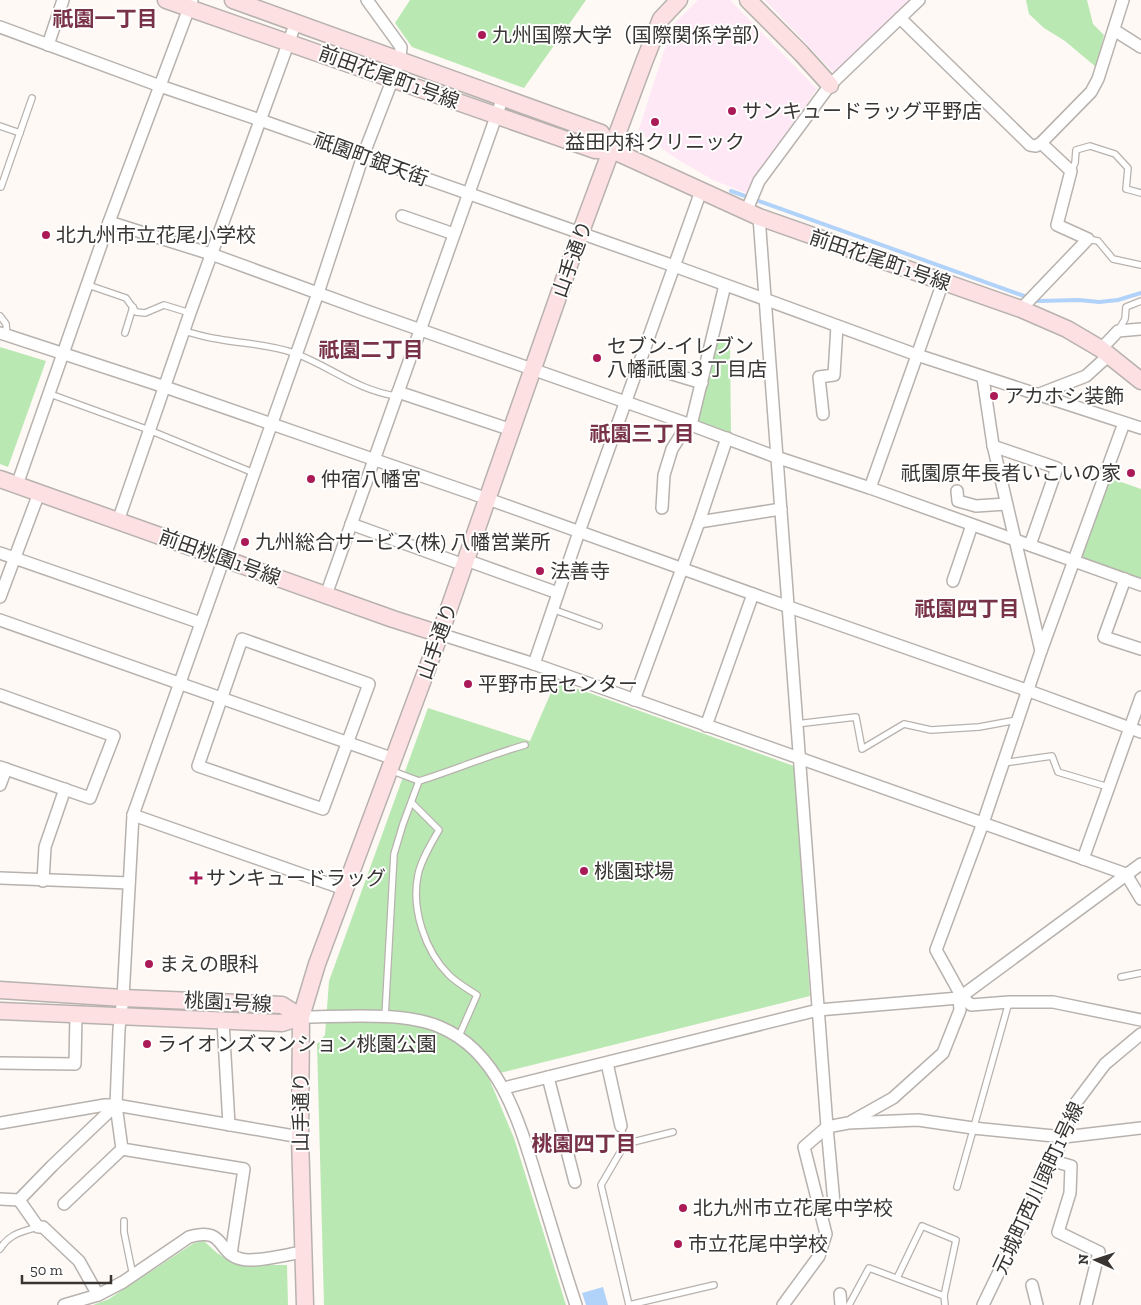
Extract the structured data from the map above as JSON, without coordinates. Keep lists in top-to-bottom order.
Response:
{
  "streets": {
    "street": [
      "前田花尾町1号線",
      "祇園町銀天街",
      "山手通り",
      "前田桃園1号線",
      "桃園1号線",
      "元城町西川頭町1号線"
    ]
  },
  "crossings": [
    ["前田花尾町1号線", "山手通り"],
    ["祇園町銀天街", "山手通り"],
    ["山手通り", "前田桃園1号線"],
    ["山手通り", "桃園1号線"]
  ],
  "districts": [
    "祇園一丁目",
    "祇園二丁目",
    "祇園三丁目",
    "祇園四丁目",
    "桃園四丁目"
  ],
  "places": {
    "other": [
      "九州国際大学（国際関係学部）",
      "サンキュードラッグ平野店",
      "益田内科クリニック",
      "北九州市立花尾小学校",
      "セブン-イレブン 八幡祇園３丁目店",
      "アカホシ装飾",
      "祇園原年長者いこいの家",
      "仲宿八幡宮",
      "九州総合サービス(株) 八幡営業所",
      "法善寺",
      "平野市民センター",
      "桃園球場",
      "まえの眼科",
      "ライオンズマンション桃園公園",
      "北九州市立花尾中学校",
      "市立花尾中学校"
    ],
    "health": ["サンキュードラッグ"]
  },
  "scale_bar": "50 m",
  "north": "left"
}
